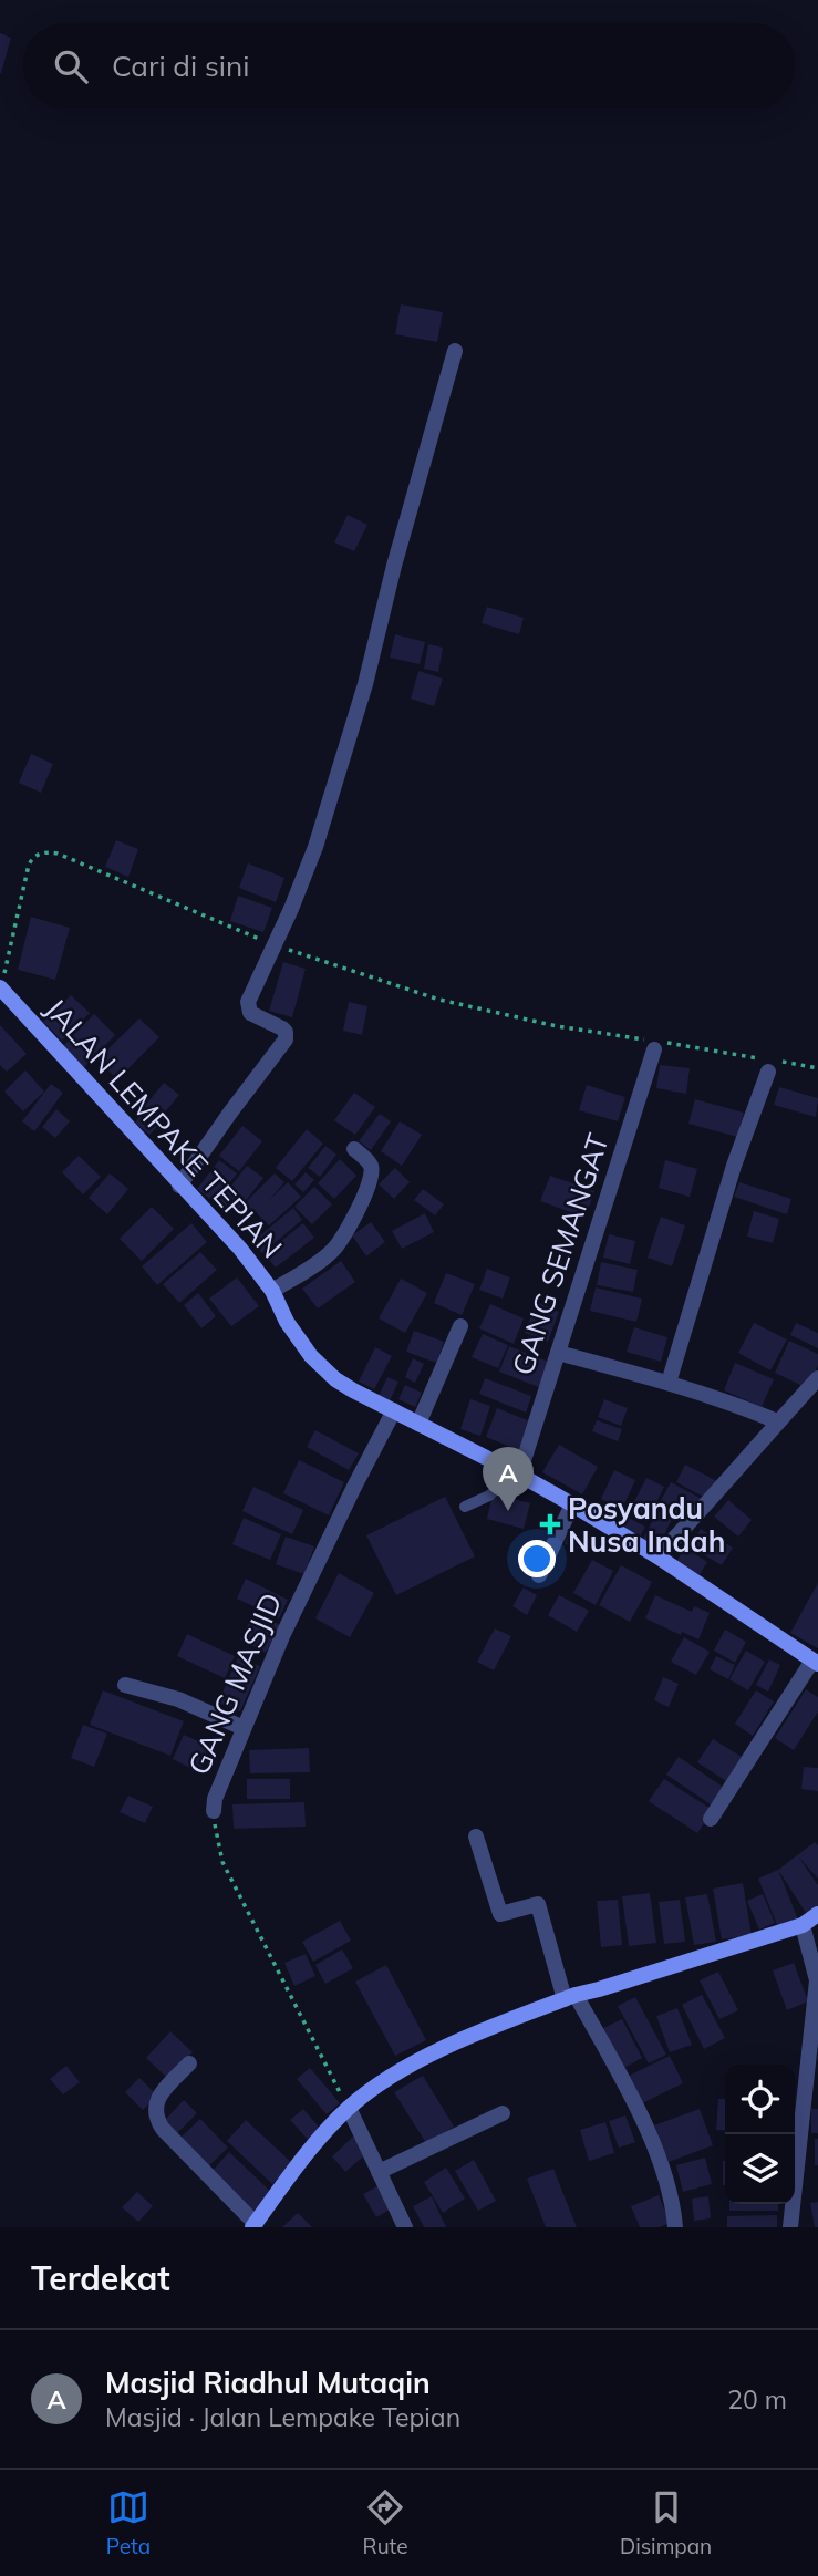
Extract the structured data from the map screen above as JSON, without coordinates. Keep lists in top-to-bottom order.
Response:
{
  "streets": {
    "street": ["JALAN LEMPAKE TEPIAN", "GANG SEMANGAT", "GANG MASJID"]
  },
  "crossings": [
    ["JALAN LEMPAKE TEPIAN", "GANG SEMANGAT"],
    ["JALAN LEMPAKE TEPIAN", "GANG MASJID"]
  ],
  "places": {
    "health": ["Posyandu Nusa Indah"]
  },
  "page": {
    "search": "Cari di sini",
    "pins": "A",
    "heading": "Terdekat",
    "list": [
      {
        "mark": "A",
        "name": "Masjid Riadhul Mutaqin",
        "note": "Masjid · Jalan Lempake Tepian",
        "value": "20 m"
      }
    ],
    "nav": ["Peta", "Rute", "Disimpan"]
  }
}
